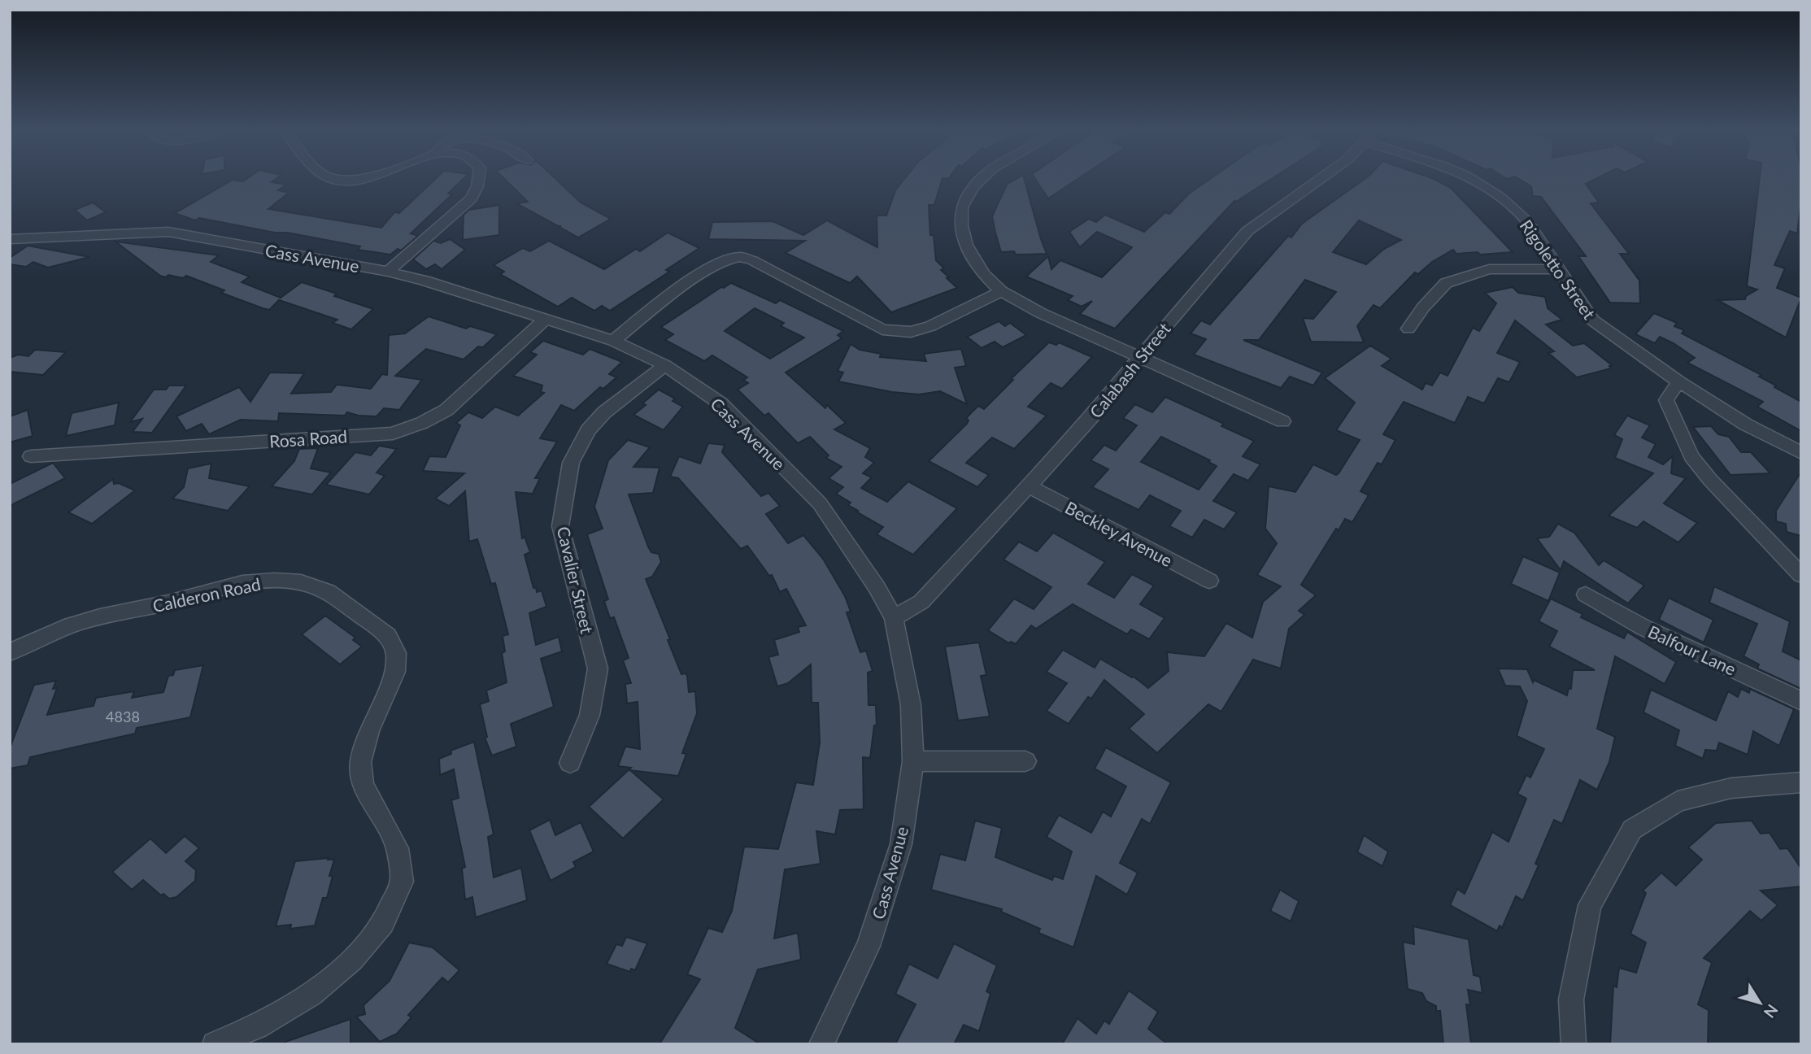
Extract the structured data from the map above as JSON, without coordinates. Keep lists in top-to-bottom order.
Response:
{
  "streets": {
    "street": [
      "Cass Avenue",
      "Rigoletto Street",
      "Calabash Street",
      "Rosa Road",
      "Beckley Avenue",
      "Cavalier Street",
      "Calderon Road",
      "Balfour Lane"
    ]
  },
  "crossings": [
    ["Cass Avenue", "Calabash Street"],
    ["Cass Avenue", "Rosa Road"],
    ["Cass Avenue", "Cavalier Street"],
    ["Calabash Street", "Beckley Avenue"]
  ],
  "house_numbers": ["4838"],
  "north": "bottom right"
}
